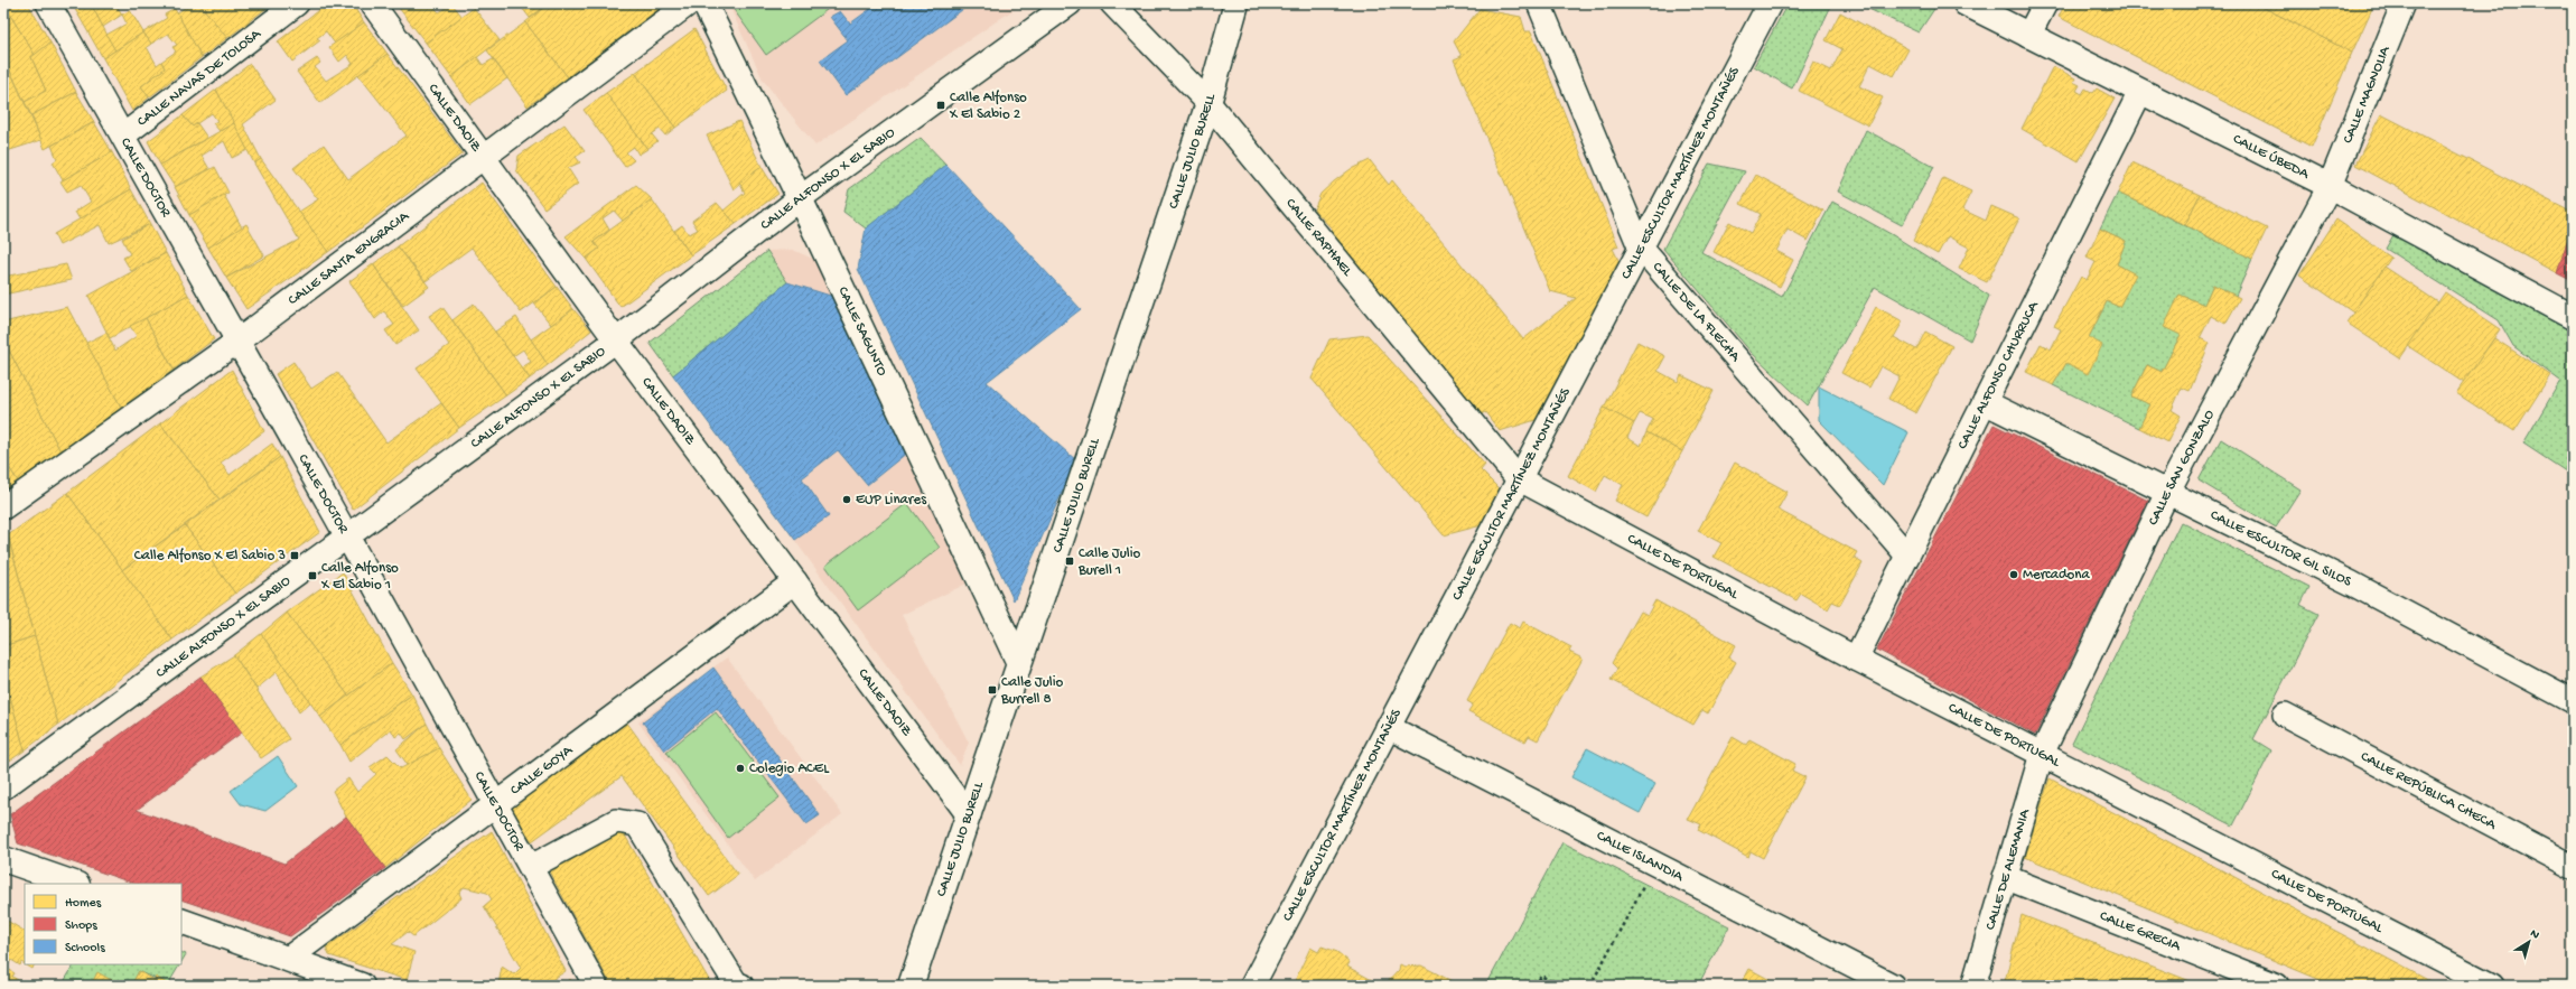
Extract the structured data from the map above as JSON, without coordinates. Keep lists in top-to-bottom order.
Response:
{
  "streets": {
    "street": [
      "CALLE NAVAS DE TOLOSA",
      "CALLE MAGNOLIA",
      "CALLE DAOIZ",
      "CALLE JULIO BURELL",
      "CALLE ÚBEDA",
      "CALLE ESCULTOR MARTÍNEZ MONTAÑÉS",
      "CALLE DOCTOR",
      "CALLE ALFONSO X EL SABIO",
      "CALLE RAPHAEL",
      "CALLE SANTA ENGRACIA",
      "CALLE DE LA FLECHA",
      "CALLE SAGUNTO",
      "CALLE ALFONSO CHURRUCA",
      "CALLE SAN GONZALO",
      "CALLE ESCULTOR GIL SILOS",
      "CALLE DE PORTUGAL",
      "CALLE GOYA",
      "CALLE REPÚBLICA CHECA",
      "CALLE ISLANDIA",
      "CALLE DE ALEMANIA",
      "CALLE GRECIA"
    ]
  },
  "crossings": [
    ["CALLE NAVAS DE TOLOSA", "CALLE DOCTOR"],
    ["CALLE MAGNOLIA", "CALLE ÚBEDA"],
    ["CALLE MAGNOLIA", "CALLE SAN GONZALO"],
    ["CALLE DAOIZ", "CALLE JULIO BURELL"],
    ["CALLE DAOIZ", "CALLE ALFONSO X EL SABIO"],
    ["CALLE DAOIZ", "CALLE SANTA ENGRACIA"],
    ["CALLE DAOIZ", "CALLE GOYA"],
    ["CALLE JULIO BURELL", "CALLE RAPHAEL"],
    ["CALLE JULIO BURELL", "CALLE SAGUNTO"],
    ["CALLE ÚBEDA", "CALLE ALFONSO CHURRUCA"],
    ["CALLE ÚBEDA", "CALLE SAN GONZALO"],
    ["CALLE ESCULTOR MARTÍNEZ MONTAÑÉS", "CALLE RAPHAEL"],
    ["CALLE ESCULTOR MARTÍNEZ MONTAÑÉS", "CALLE DE LA FLECHA"],
    ["CALLE ESCULTOR MARTÍNEZ MONTAÑÉS", "CALLE DE PORTUGAL"],
    ["CALLE ESCULTOR MARTÍNEZ MONTAÑÉS", "CALLE ISLANDIA"],
    ["CALLE DOCTOR", "CALLE ALFONSO X EL SABIO"],
    ["CALLE DOCTOR", "CALLE SANTA ENGRACIA"],
    ["CALLE DOCTOR", "CALLE GOYA"],
    ["CALLE ALFONSO X EL SABIO", "CALLE SAGUNTO"],
    ["CALLE RAPHAEL", "CALLE DE PORTUGAL"],
    ["CALLE DE LA FLECHA", "CALLE ALFONSO CHURRUCA"],
    ["CALLE ALFONSO CHURRUCA", "CALLE ESCULTOR GIL SILOS"],
    ["CALLE ALFONSO CHURRUCA", "CALLE DE PORTUGAL"],
    ["CALLE SAN GONZALO", "CALLE ESCULTOR GIL SILOS"],
    ["CALLE SAN GONZALO", "CALLE DE PORTUGAL"],
    ["CALLE SAN GONZALO", "CALLE DE ALEMANIA"],
    ["CALLE DE PORTUGAL", "CALLE DE ALEMANIA"],
    ["CALLE DE ALEMANIA", "CALLE GRECIA"]
  ],
  "places": {
    "transit": [
      "Calle Alfonso X El Sabio 2",
      "Calle Alfonso X El Sabio 3",
      "Calle Julio Burell 1",
      "Calle Alfonso X El Sabio 1",
      "Calle Julio Burrell 8"
    ],
    "other": ["EUP Linares", "Mercadona", "Colegio ACEL"]
  },
  "legend": ["Homes", "Shops", "Schools"],
  "north": "top right"
}
